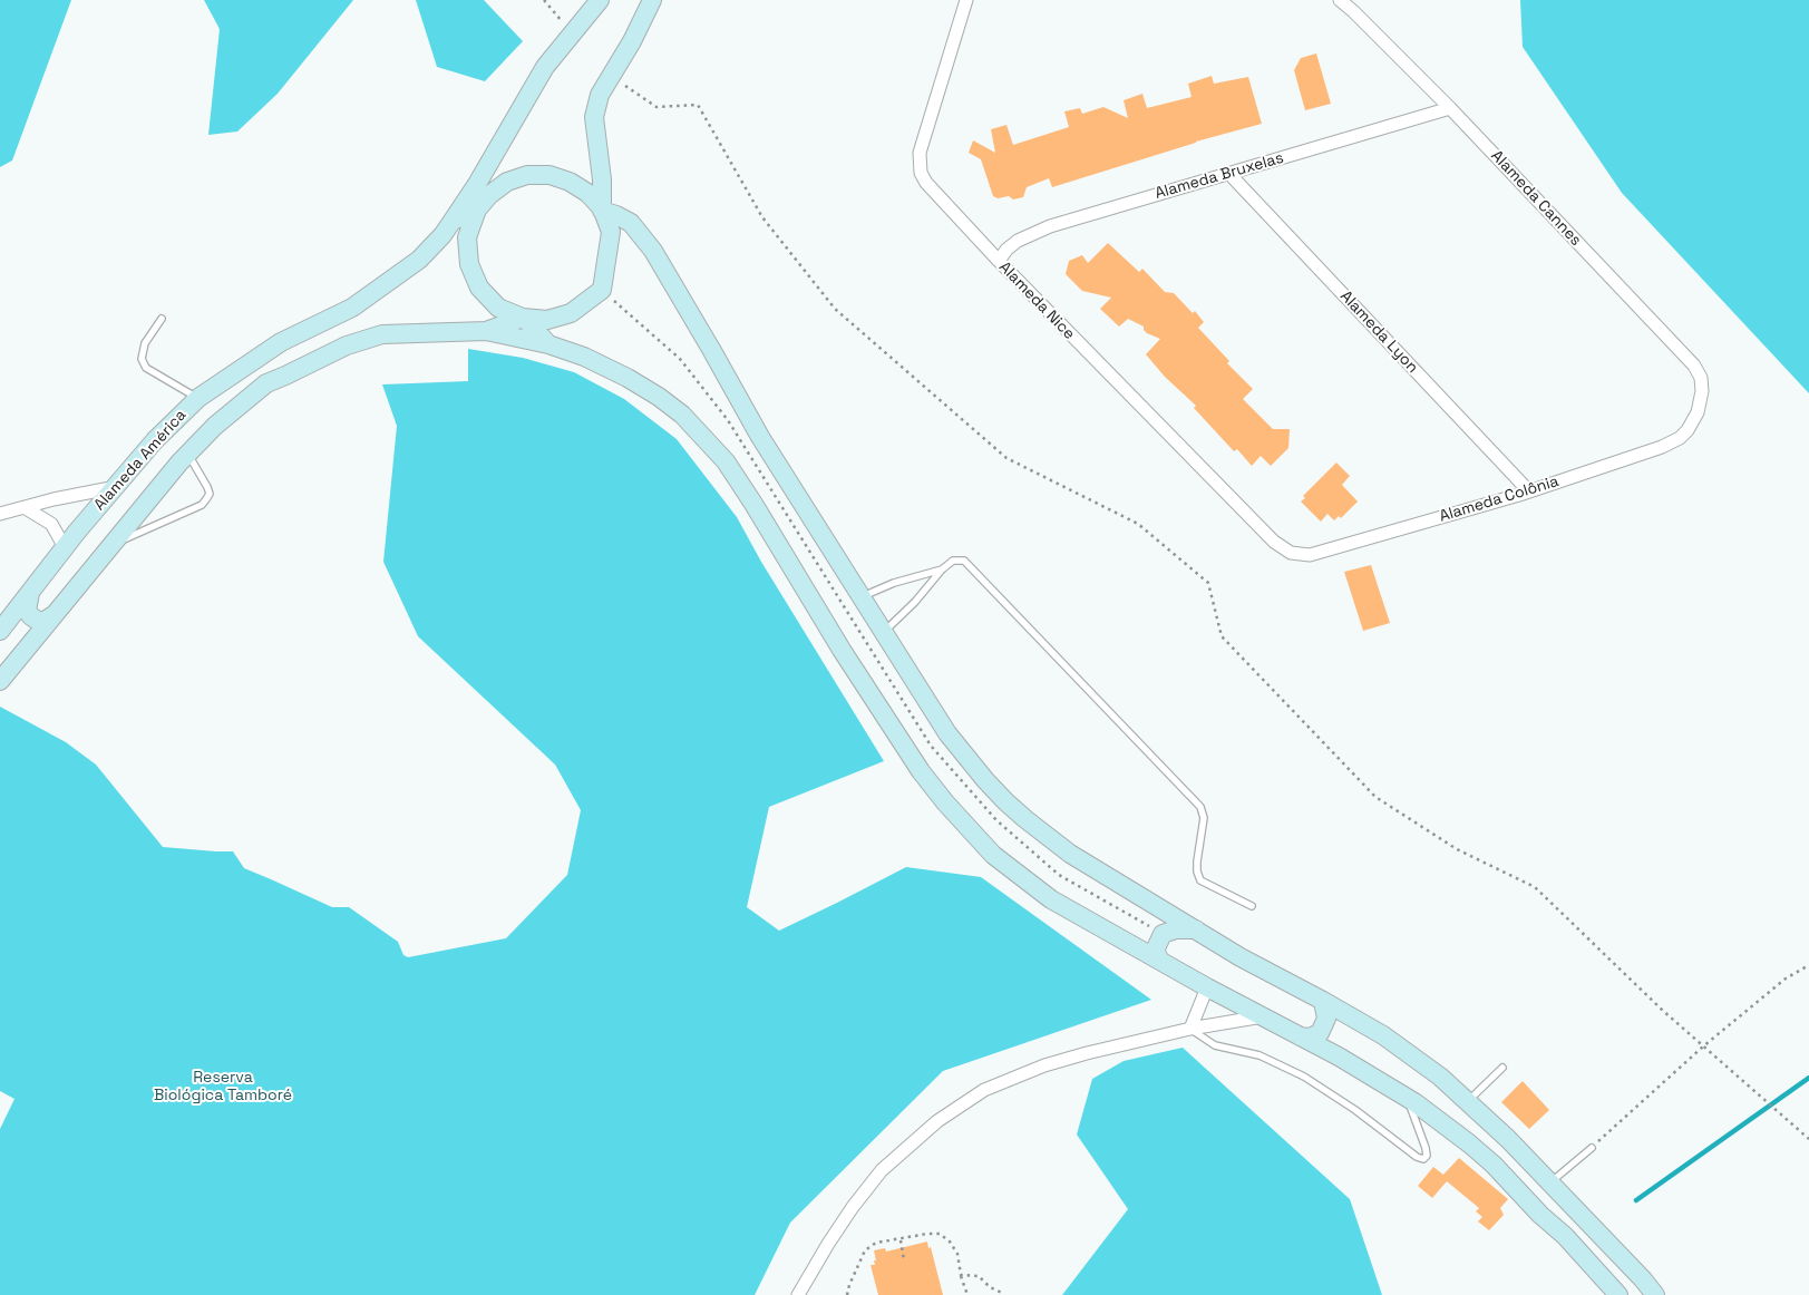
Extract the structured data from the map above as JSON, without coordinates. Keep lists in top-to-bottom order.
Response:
{
  "streets": {
    "main road": ["Alameda América"],
    "street": [
      "Alameda Bruxelas",
      "Alameda Cannes",
      "Alameda Nice",
      "Alameda Lyon",
      "Alameda Colônia"
    ]
  },
  "crossings": [
    ["Alameda Bruxelas", "Alameda Cannes"],
    ["Alameda Bruxelas", "Alameda Nice"],
    ["Alameda Bruxelas", "Alameda Lyon"],
    ["Alameda Cannes", "Alameda Colônia"],
    ["Alameda Nice", "Alameda Colônia"],
    ["Alameda Lyon", "Alameda Colônia"]
  ],
  "parks": ["Reserva Biológica Tamboré"]
}
